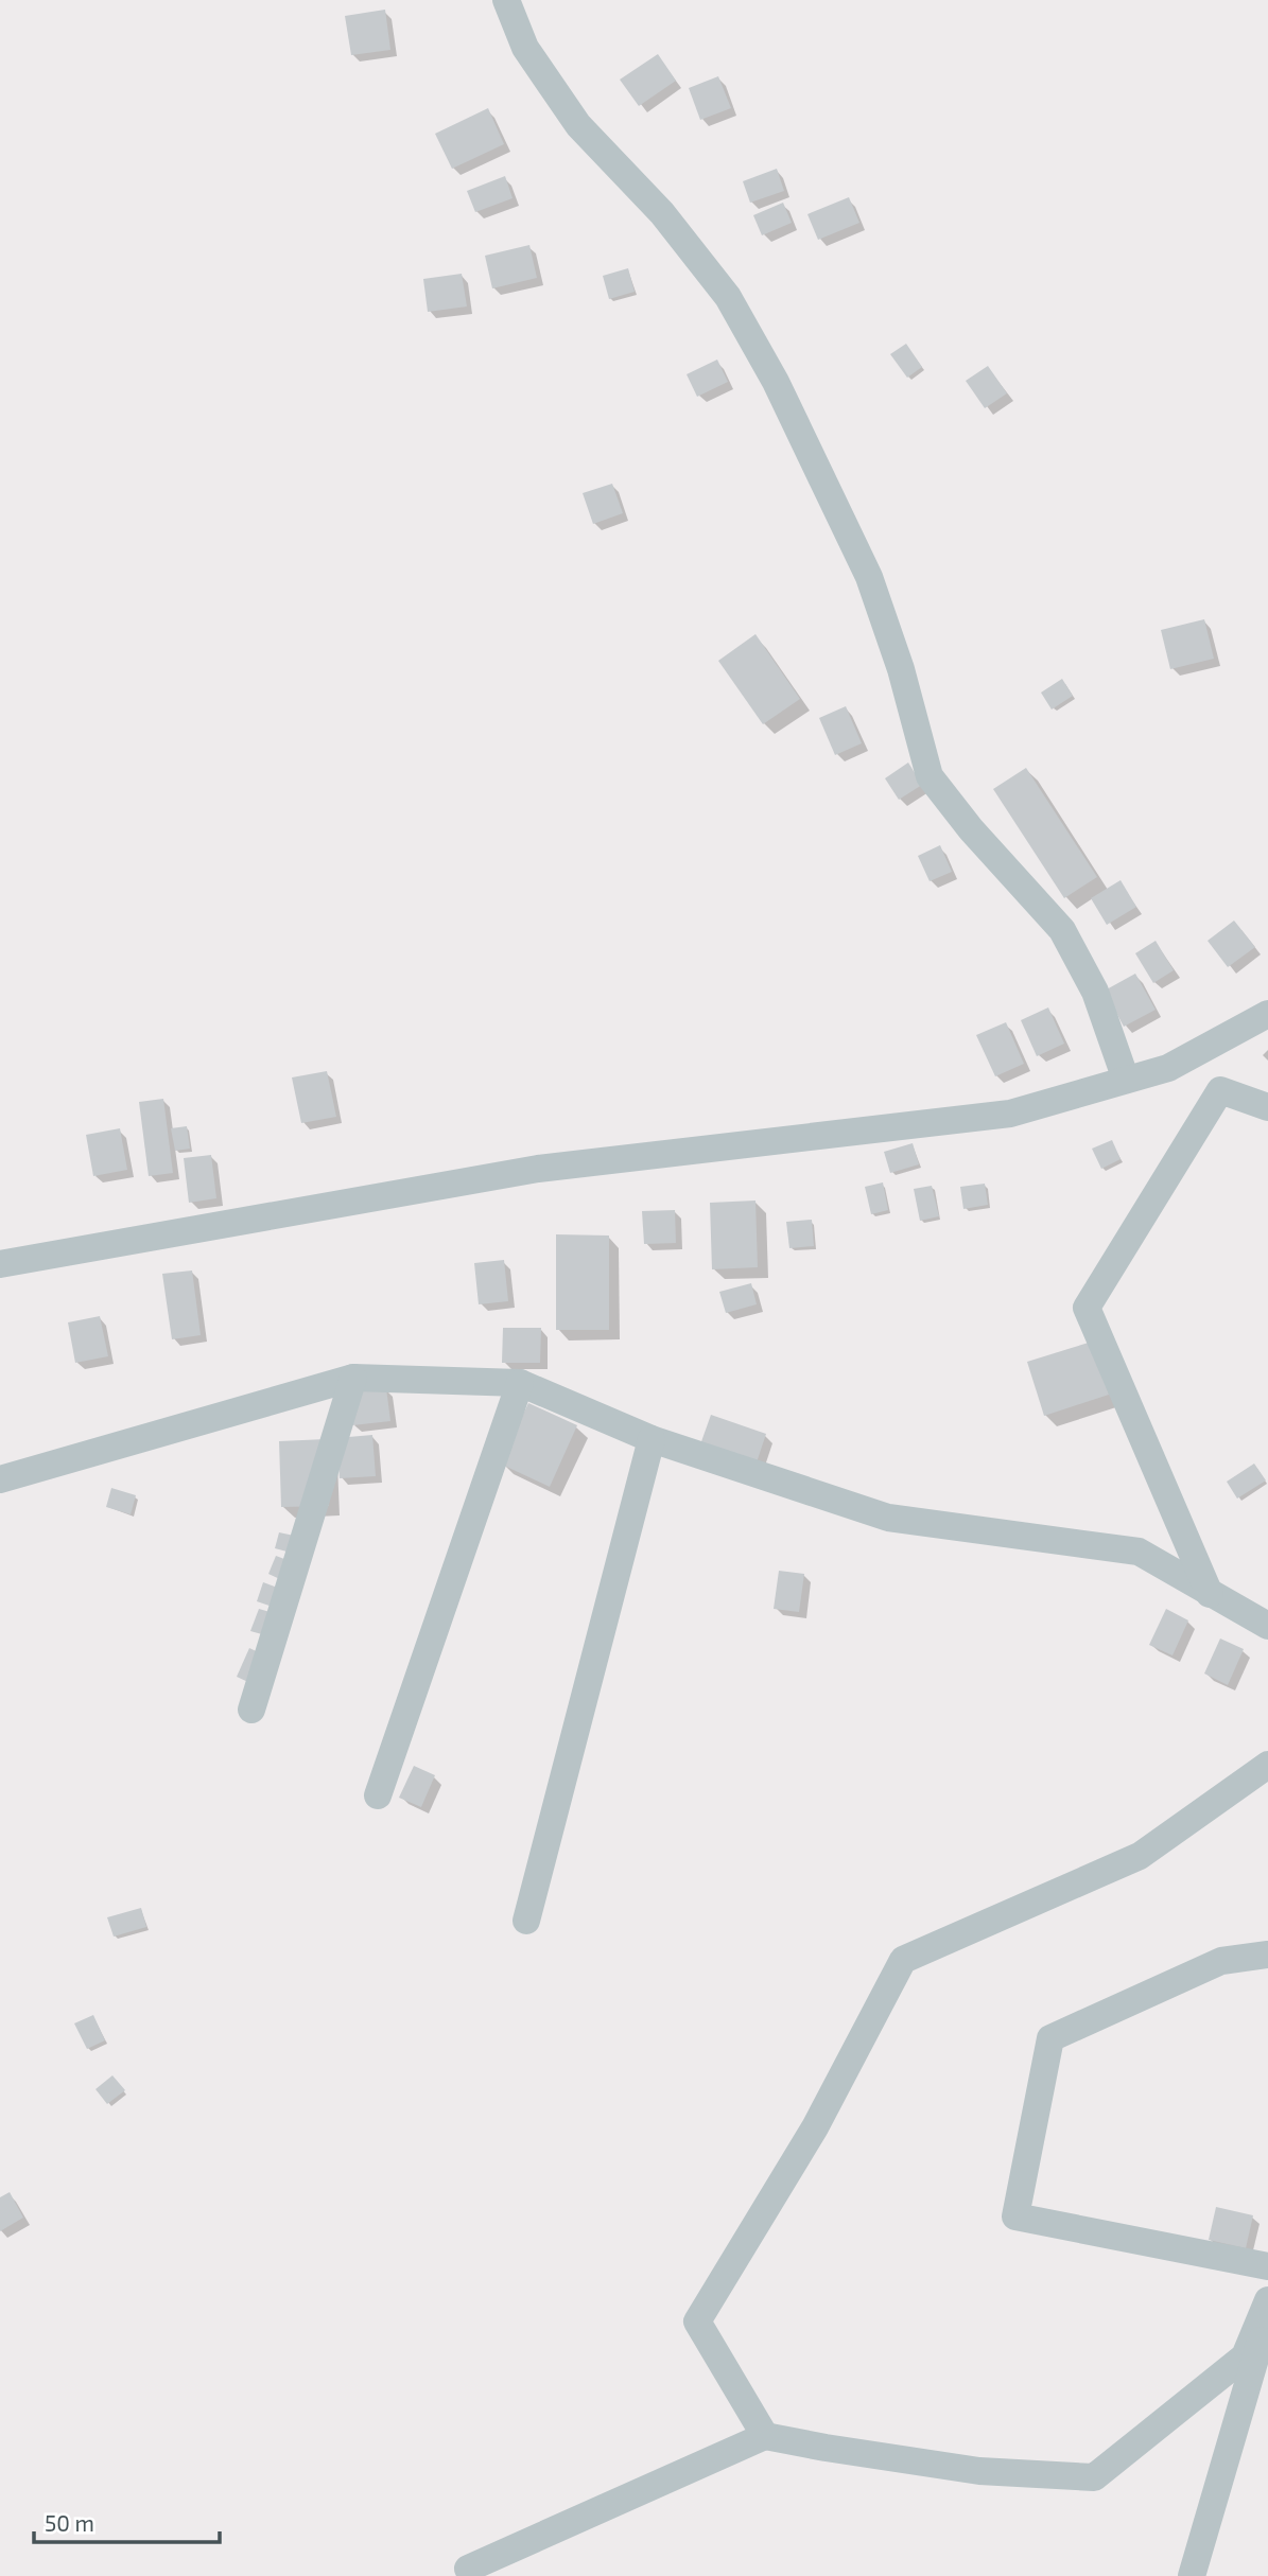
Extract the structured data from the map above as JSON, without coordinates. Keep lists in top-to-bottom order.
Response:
{
  "scale_bar": "50 m"
}
